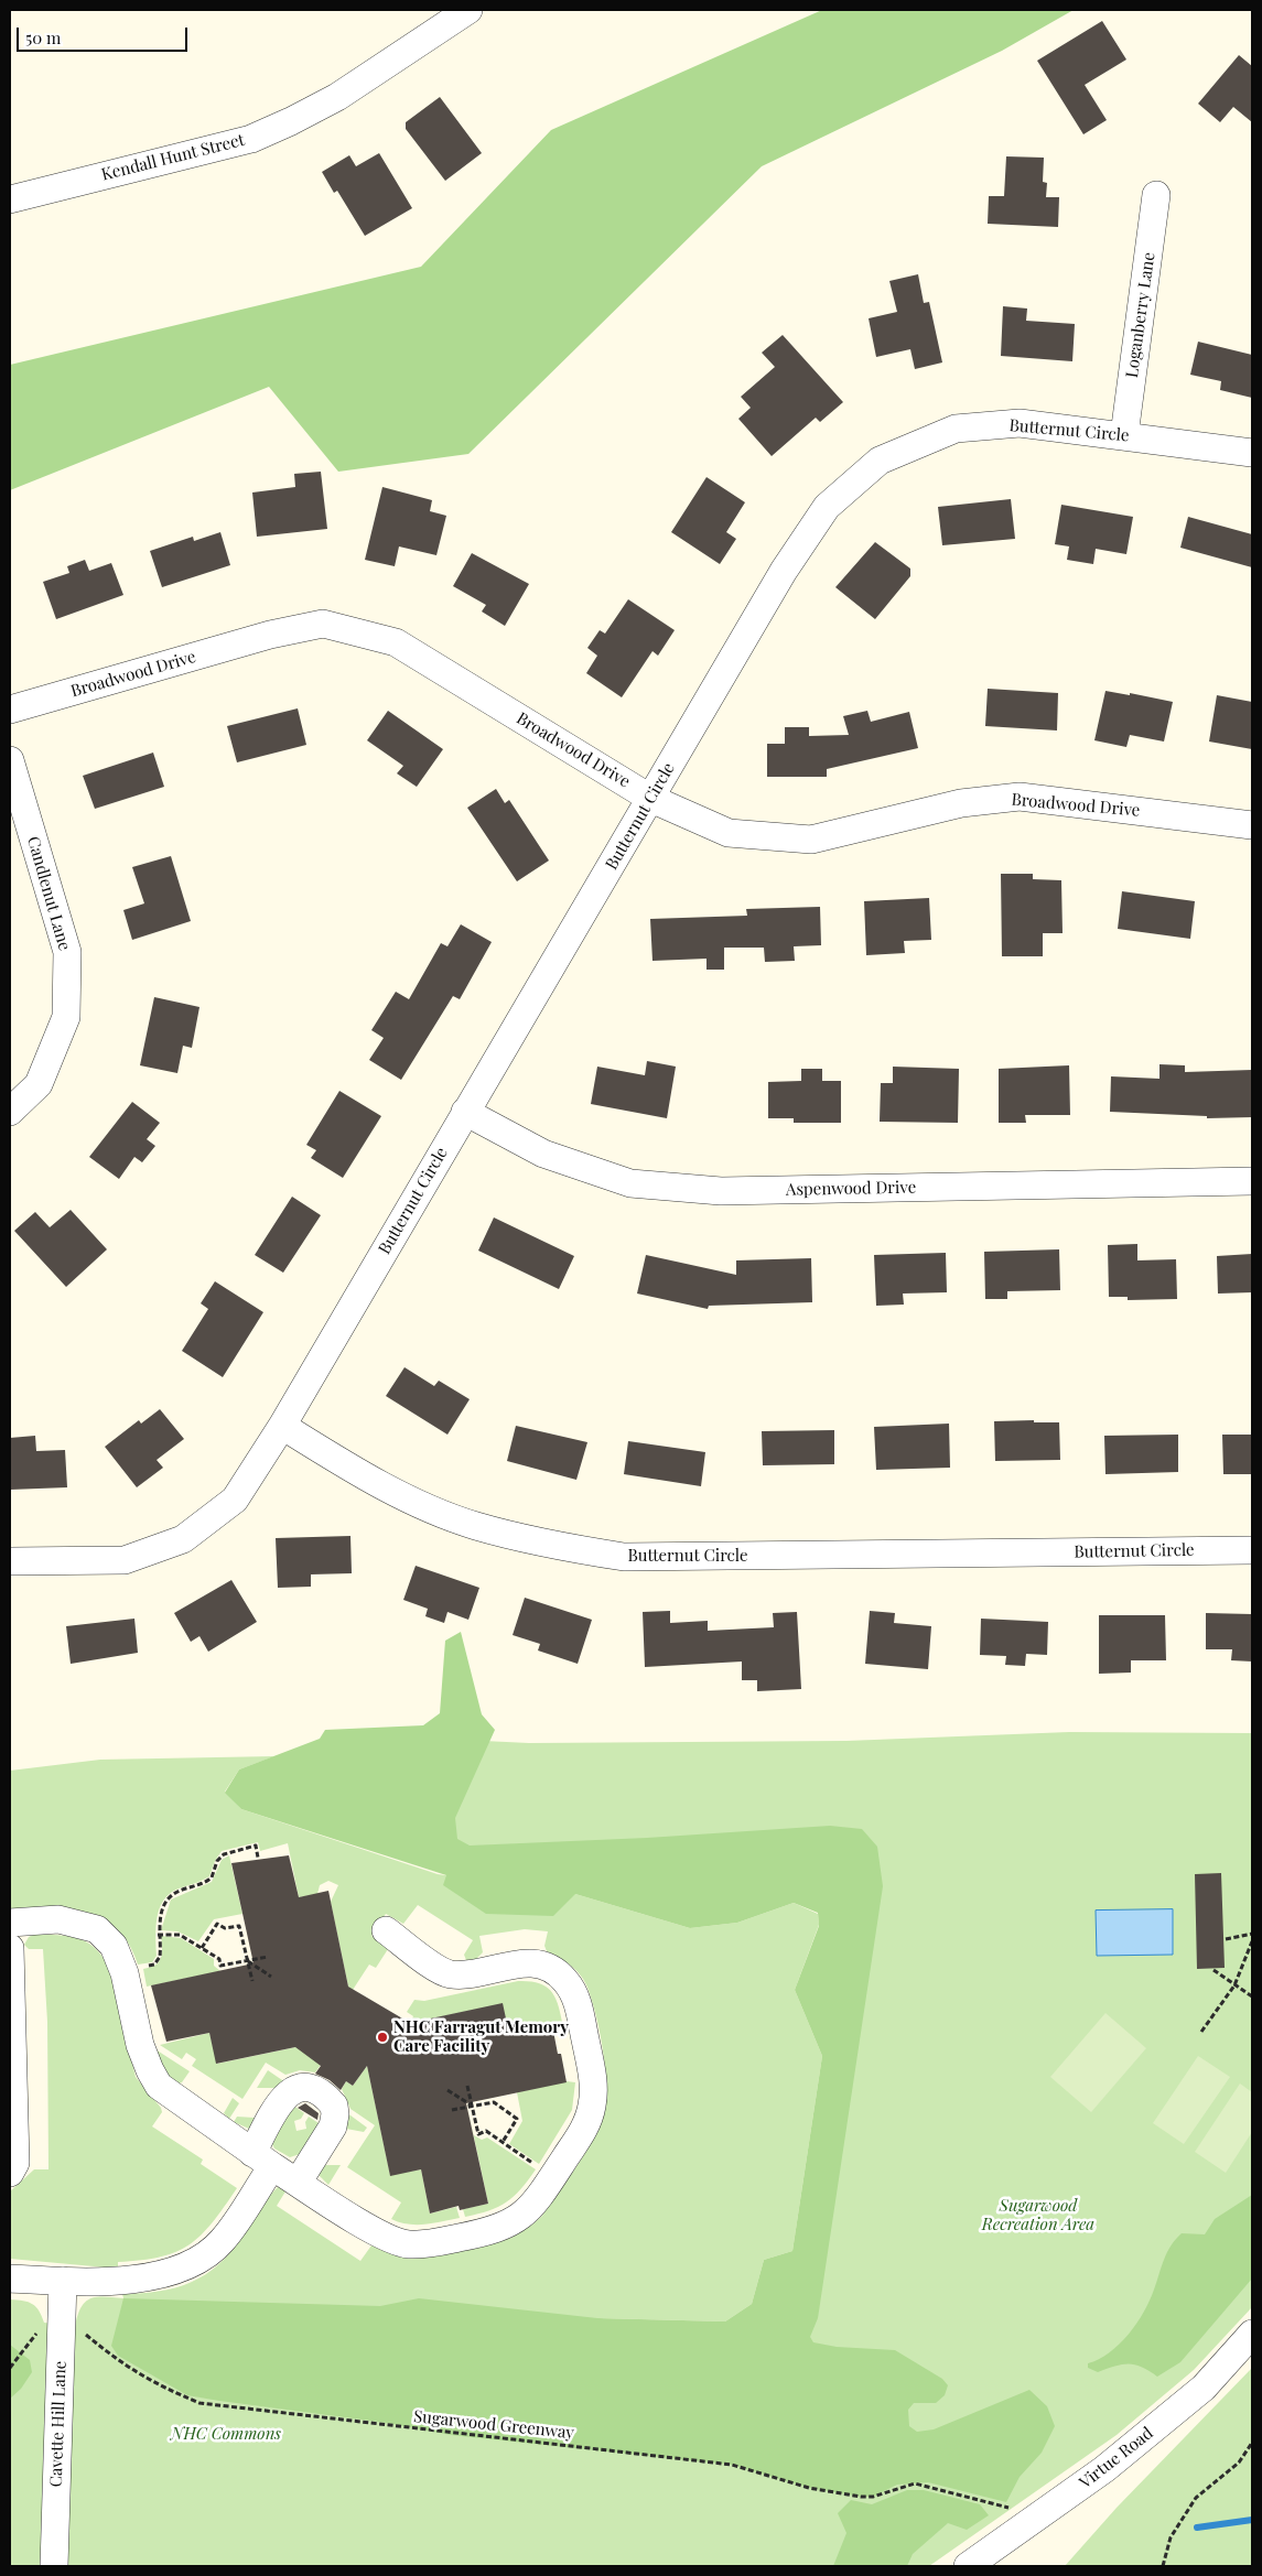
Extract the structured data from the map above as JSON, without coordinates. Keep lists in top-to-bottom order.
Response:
{
  "streets": {
    "street": [
      "Kendall Hunt Street",
      "Loganberry Lane",
      "Butternut Circle",
      "Broadwood Drive",
      "Candlenut Lane",
      "Aspenwood Drive",
      "Cavette Hill Lane",
      "Virtue Road"
    ],
    "path": ["Sugarwood Greenway"]
  },
  "crossings": [
    ["Loganberry Lane", "Butternut Circle"],
    ["Butternut Circle", "Broadwood Drive"],
    ["Butternut Circle", "Aspenwood Drive"],
    ["Cavette Hill Lane", "Sugarwood Greenway"]
  ],
  "parks": ["Sugarwood Recreation Area", "NHC Commons"],
  "places": ["NHC Farragut Memory Care Facility"],
  "scale_bar": "50 m"
}
